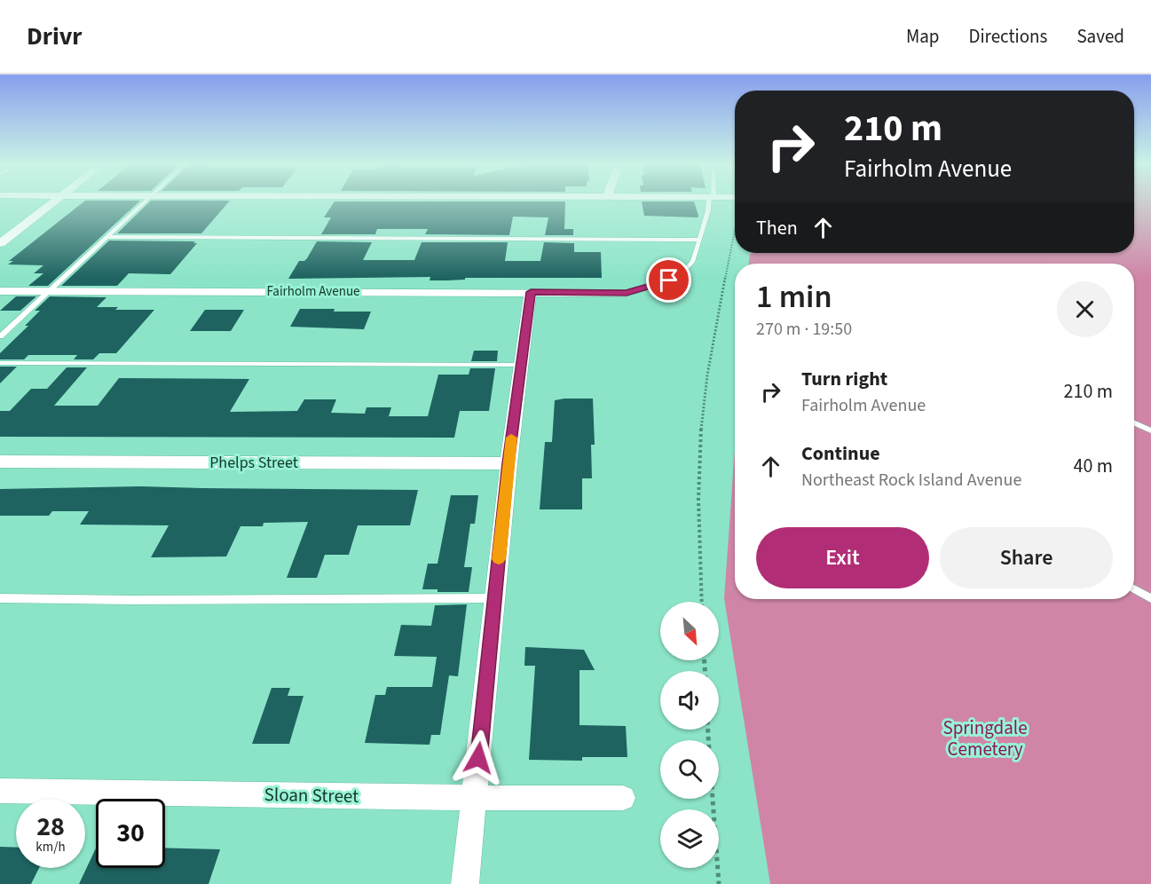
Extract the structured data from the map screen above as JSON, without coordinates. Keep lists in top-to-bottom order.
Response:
{
  "streets": {
    "street": ["Fairholm Avenue", "Phelps Street", "Sloan Street"]
  },
  "parks": ["Springdale Cemetery"],
  "north": "bottom right",
  "page": {
    "header": "Drivr",
    "nav": ["Map", "Directions", "Saved"],
    "turn": ["210 m", "Fairholm Avenue"],
    "then": "Then",
    "heading": ["1 min", "270 m · 19:50"],
    "list": [
      {
        "name": "Turn right",
        "note": "Fairholm Avenue",
        "value": "210 m"
      },
      {
        "name": "Continue",
        "note": "Northeast Rock Island Avenue",
        "value": "40 m"
      }
    ],
    "buttons": ["Exit", "Share"],
    "speed": "28 km/h",
    "limit": "30"
  }
}
